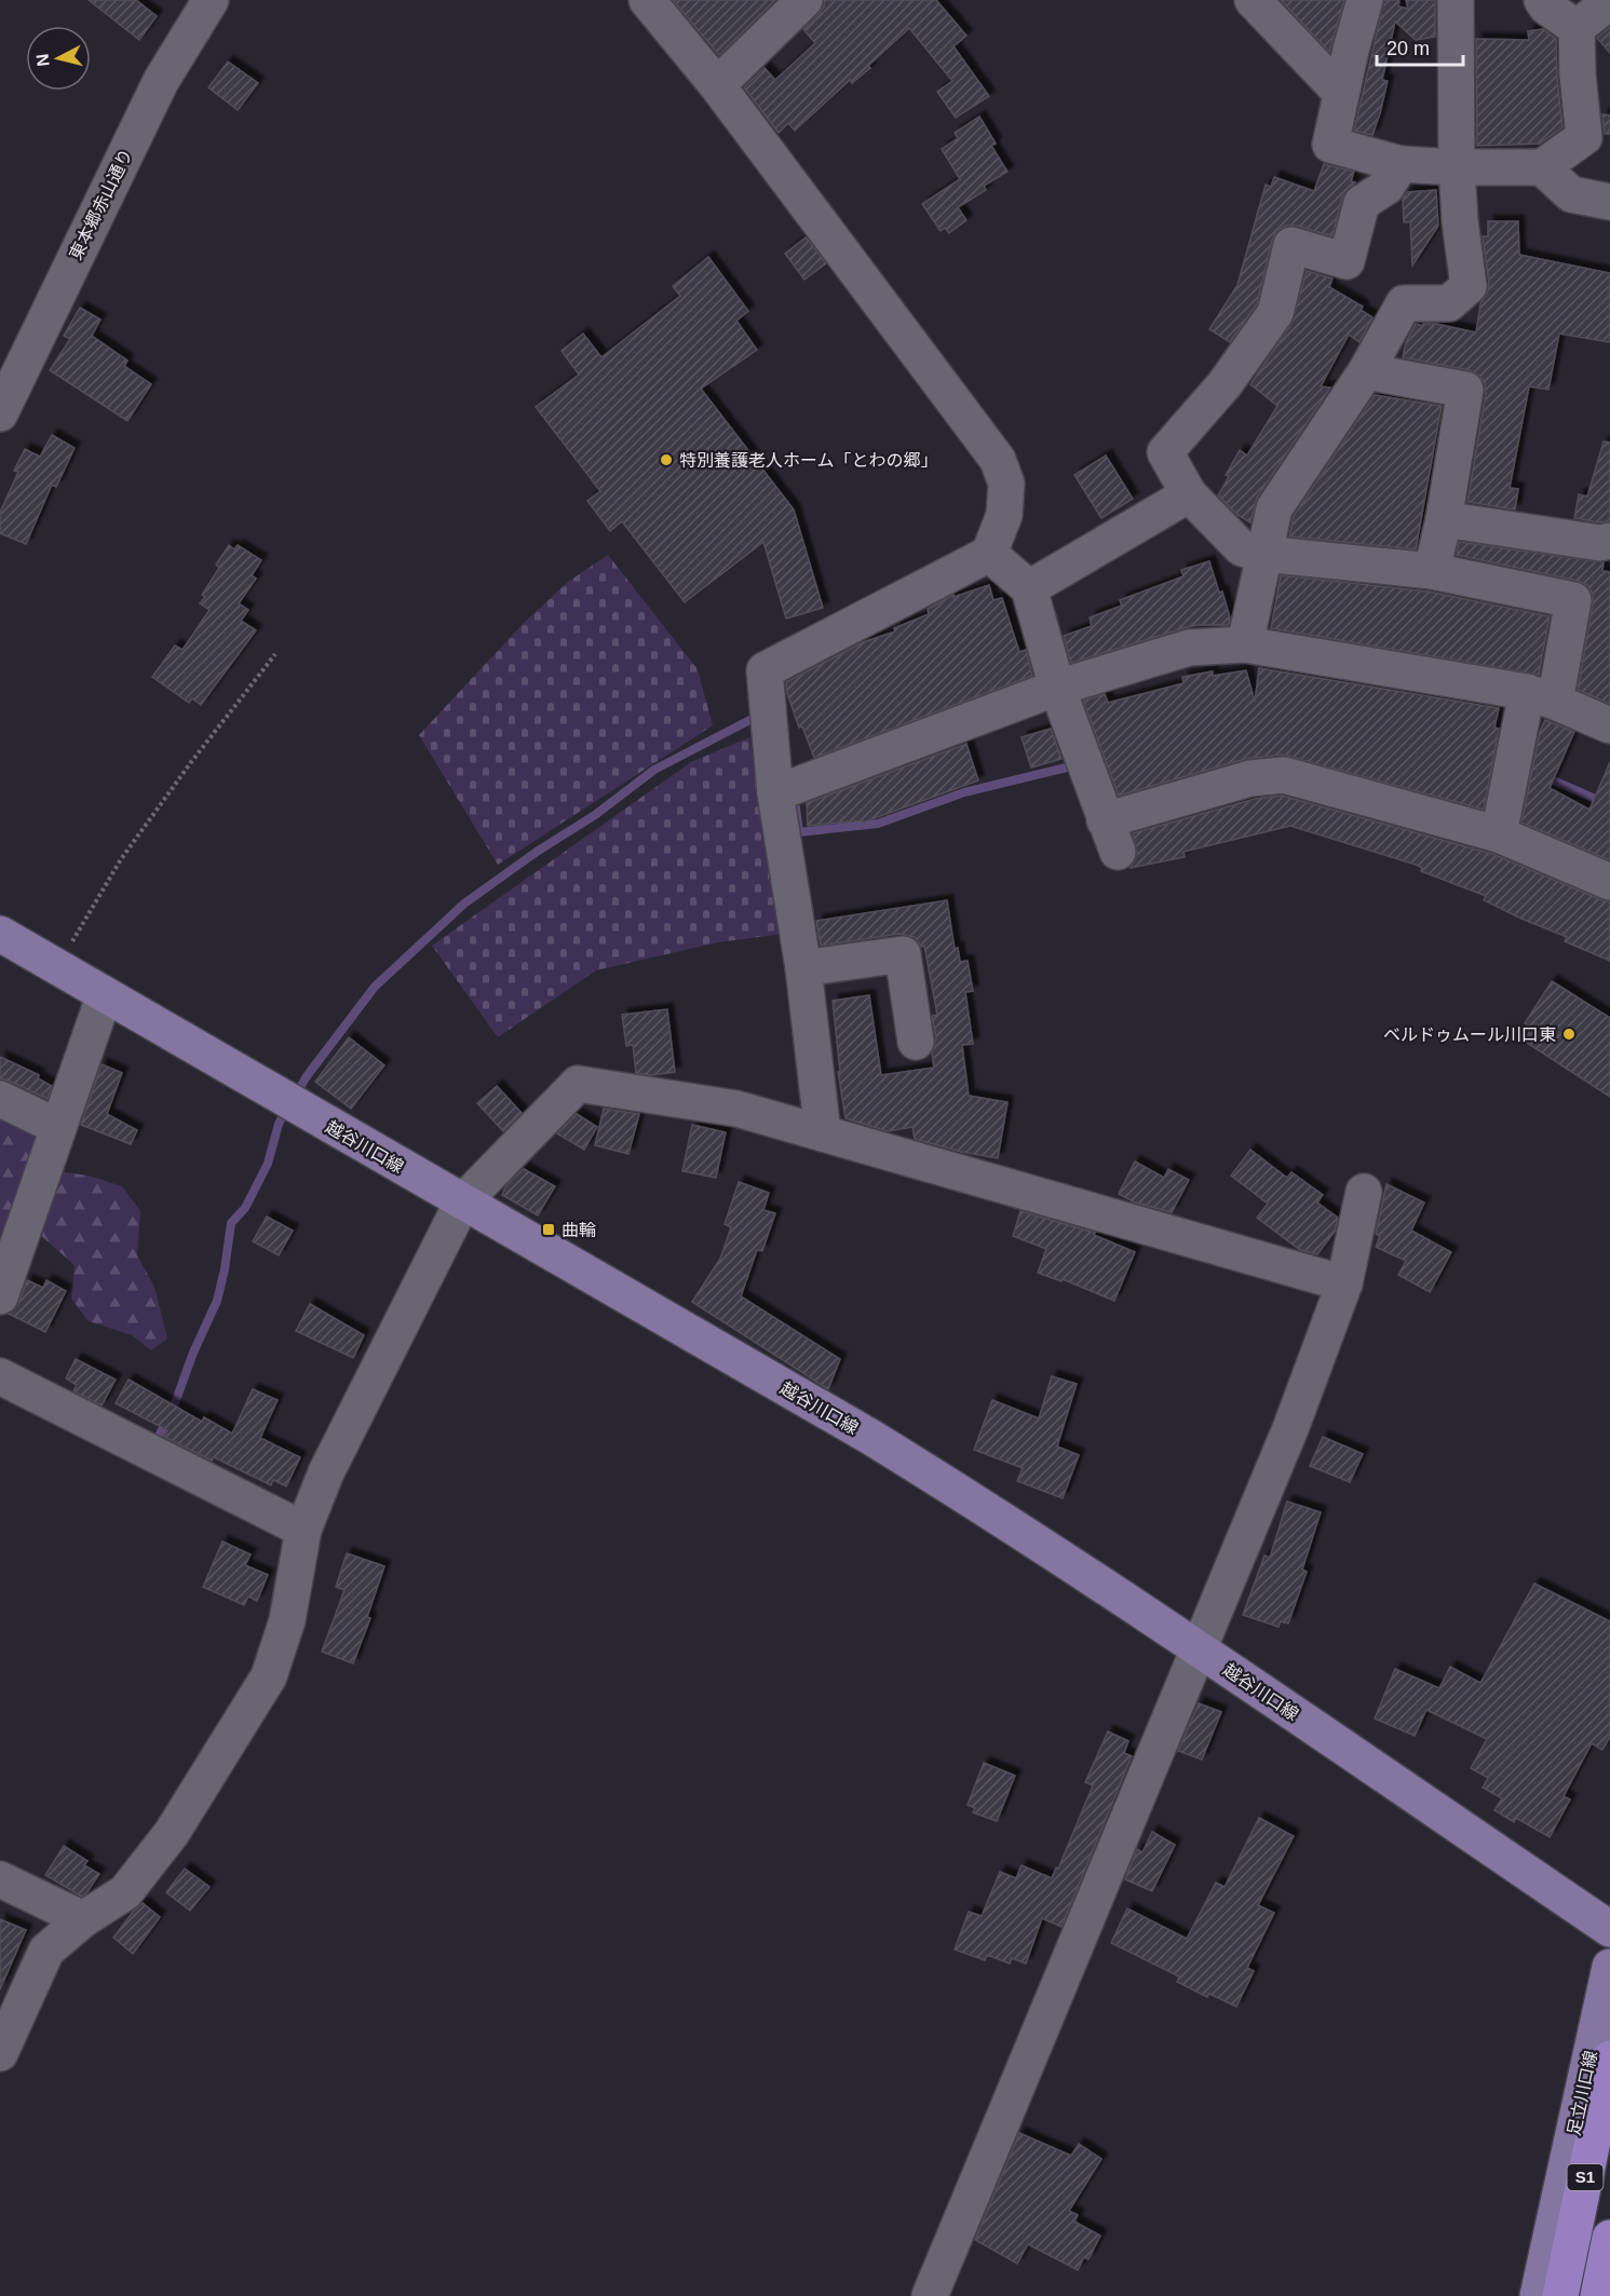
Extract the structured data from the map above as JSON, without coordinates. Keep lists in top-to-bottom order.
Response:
{
  "streets": {
    "highway": ["S1"],
    "main road": ["越谷川口線", "足立川口線"],
    "street": ["東本郷赤山通り"]
  },
  "places": {
    "other": ["特別養護老人ホーム「とわの郷」", "ベルドゥムール川口東"],
    "transit": ["曲輪"]
  },
  "scale_bar": "20 m",
  "north": "left"
}
